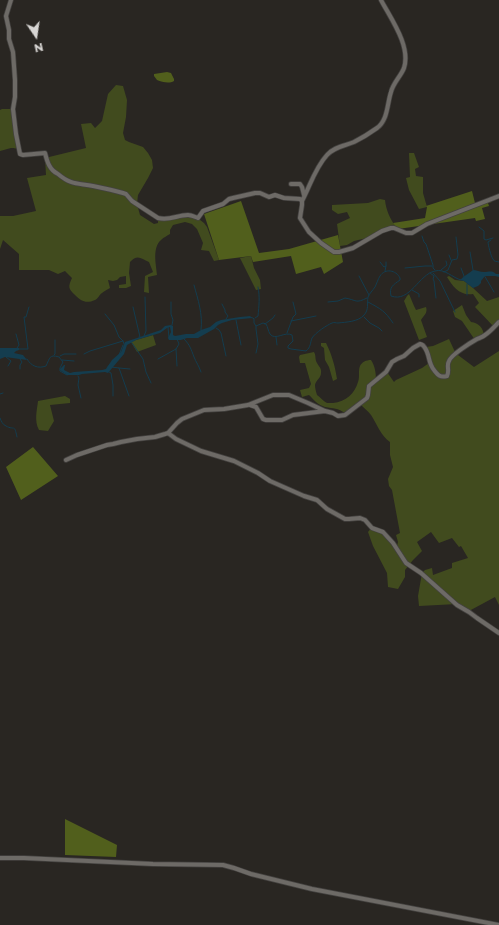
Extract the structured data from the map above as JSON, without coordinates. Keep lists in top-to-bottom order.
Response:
{
  "north": "bottom"
}
